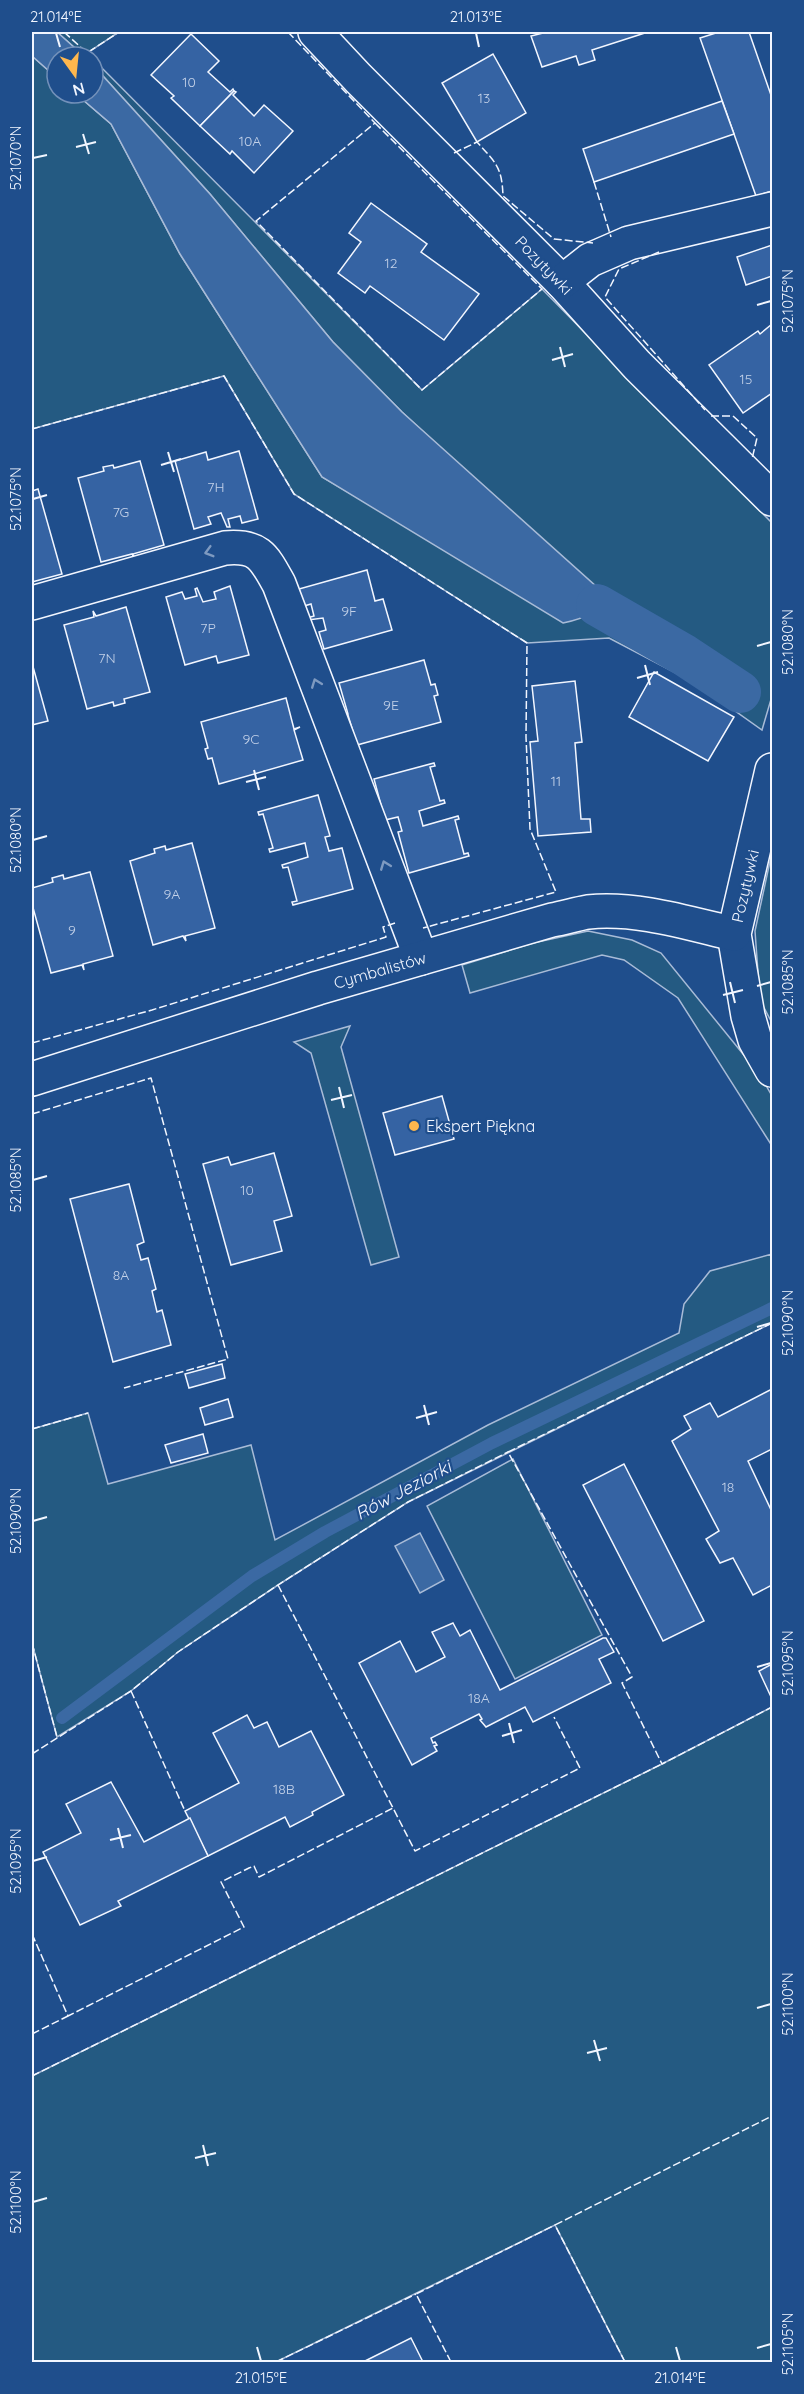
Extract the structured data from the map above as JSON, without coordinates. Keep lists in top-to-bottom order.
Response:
{
  "streets": {
    "street": ["Pozytywki", "Cymbalistów"]
  },
  "crossings": [
    ["Pozytywki", "Cymbalistów"]
  ],
  "water": ["Rów Jeziorki"],
  "places": ["Ekspert Piękna"],
  "house_numbers": [
    "10",
    "13",
    "10A",
    "12",
    "15",
    "7H",
    "7G",
    "9F",
    "7P",
    "7N",
    "9E",
    "9C",
    "11",
    "9A",
    "9",
    "10",
    "8A",
    "18",
    "18A",
    "18B"
  ],
  "north": "bottom",
  "coordinates": [
    "21.014°E",
    "21.013°E",
    "52.1070°N",
    "52.1075°N",
    "52.1080°N",
    "52.1085°N",
    "52.1090°N",
    "52.1095°N",
    "52.1100°N",
    "52.1105°N",
    "21.015°E"
  ]
}
